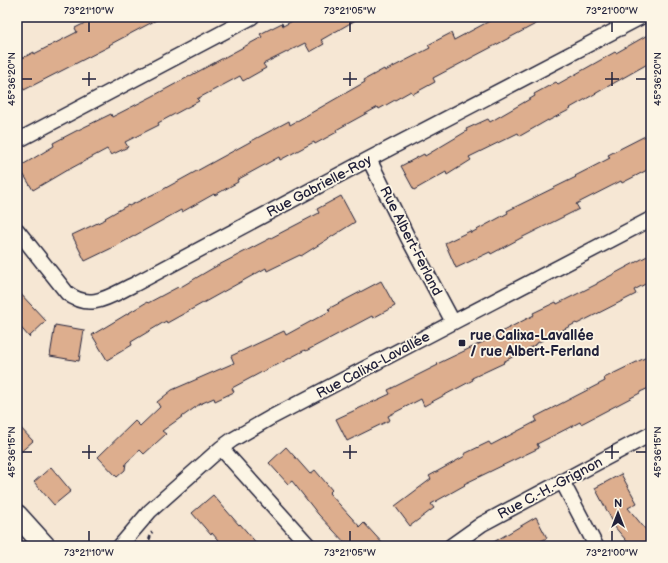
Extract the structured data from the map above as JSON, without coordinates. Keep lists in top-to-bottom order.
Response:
{
  "streets": {
    "street": [
      "Rue Gabrielle-Roy",
      "Rue Albert-Ferland",
      "Rue Calixa-Lavallée",
      "Rue C.-H.-Grignon"
    ]
  },
  "crossings": [
    ["Rue Gabrielle-Roy", "Rue Albert-Ferland"],
    ["Rue Albert-Ferland", "Rue Calixa-Lavallée"]
  ],
  "places": {
    "transit": ["rue Calixa-Lavallée / rue Albert-Ferland"]
  },
  "north": "top",
  "coordinates": [
    "73°21'10\"W",
    "73°21'05\"W",
    "73°21'00\"W",
    "45°36'20\"N",
    "45°36'15\"N"
  ]
}
